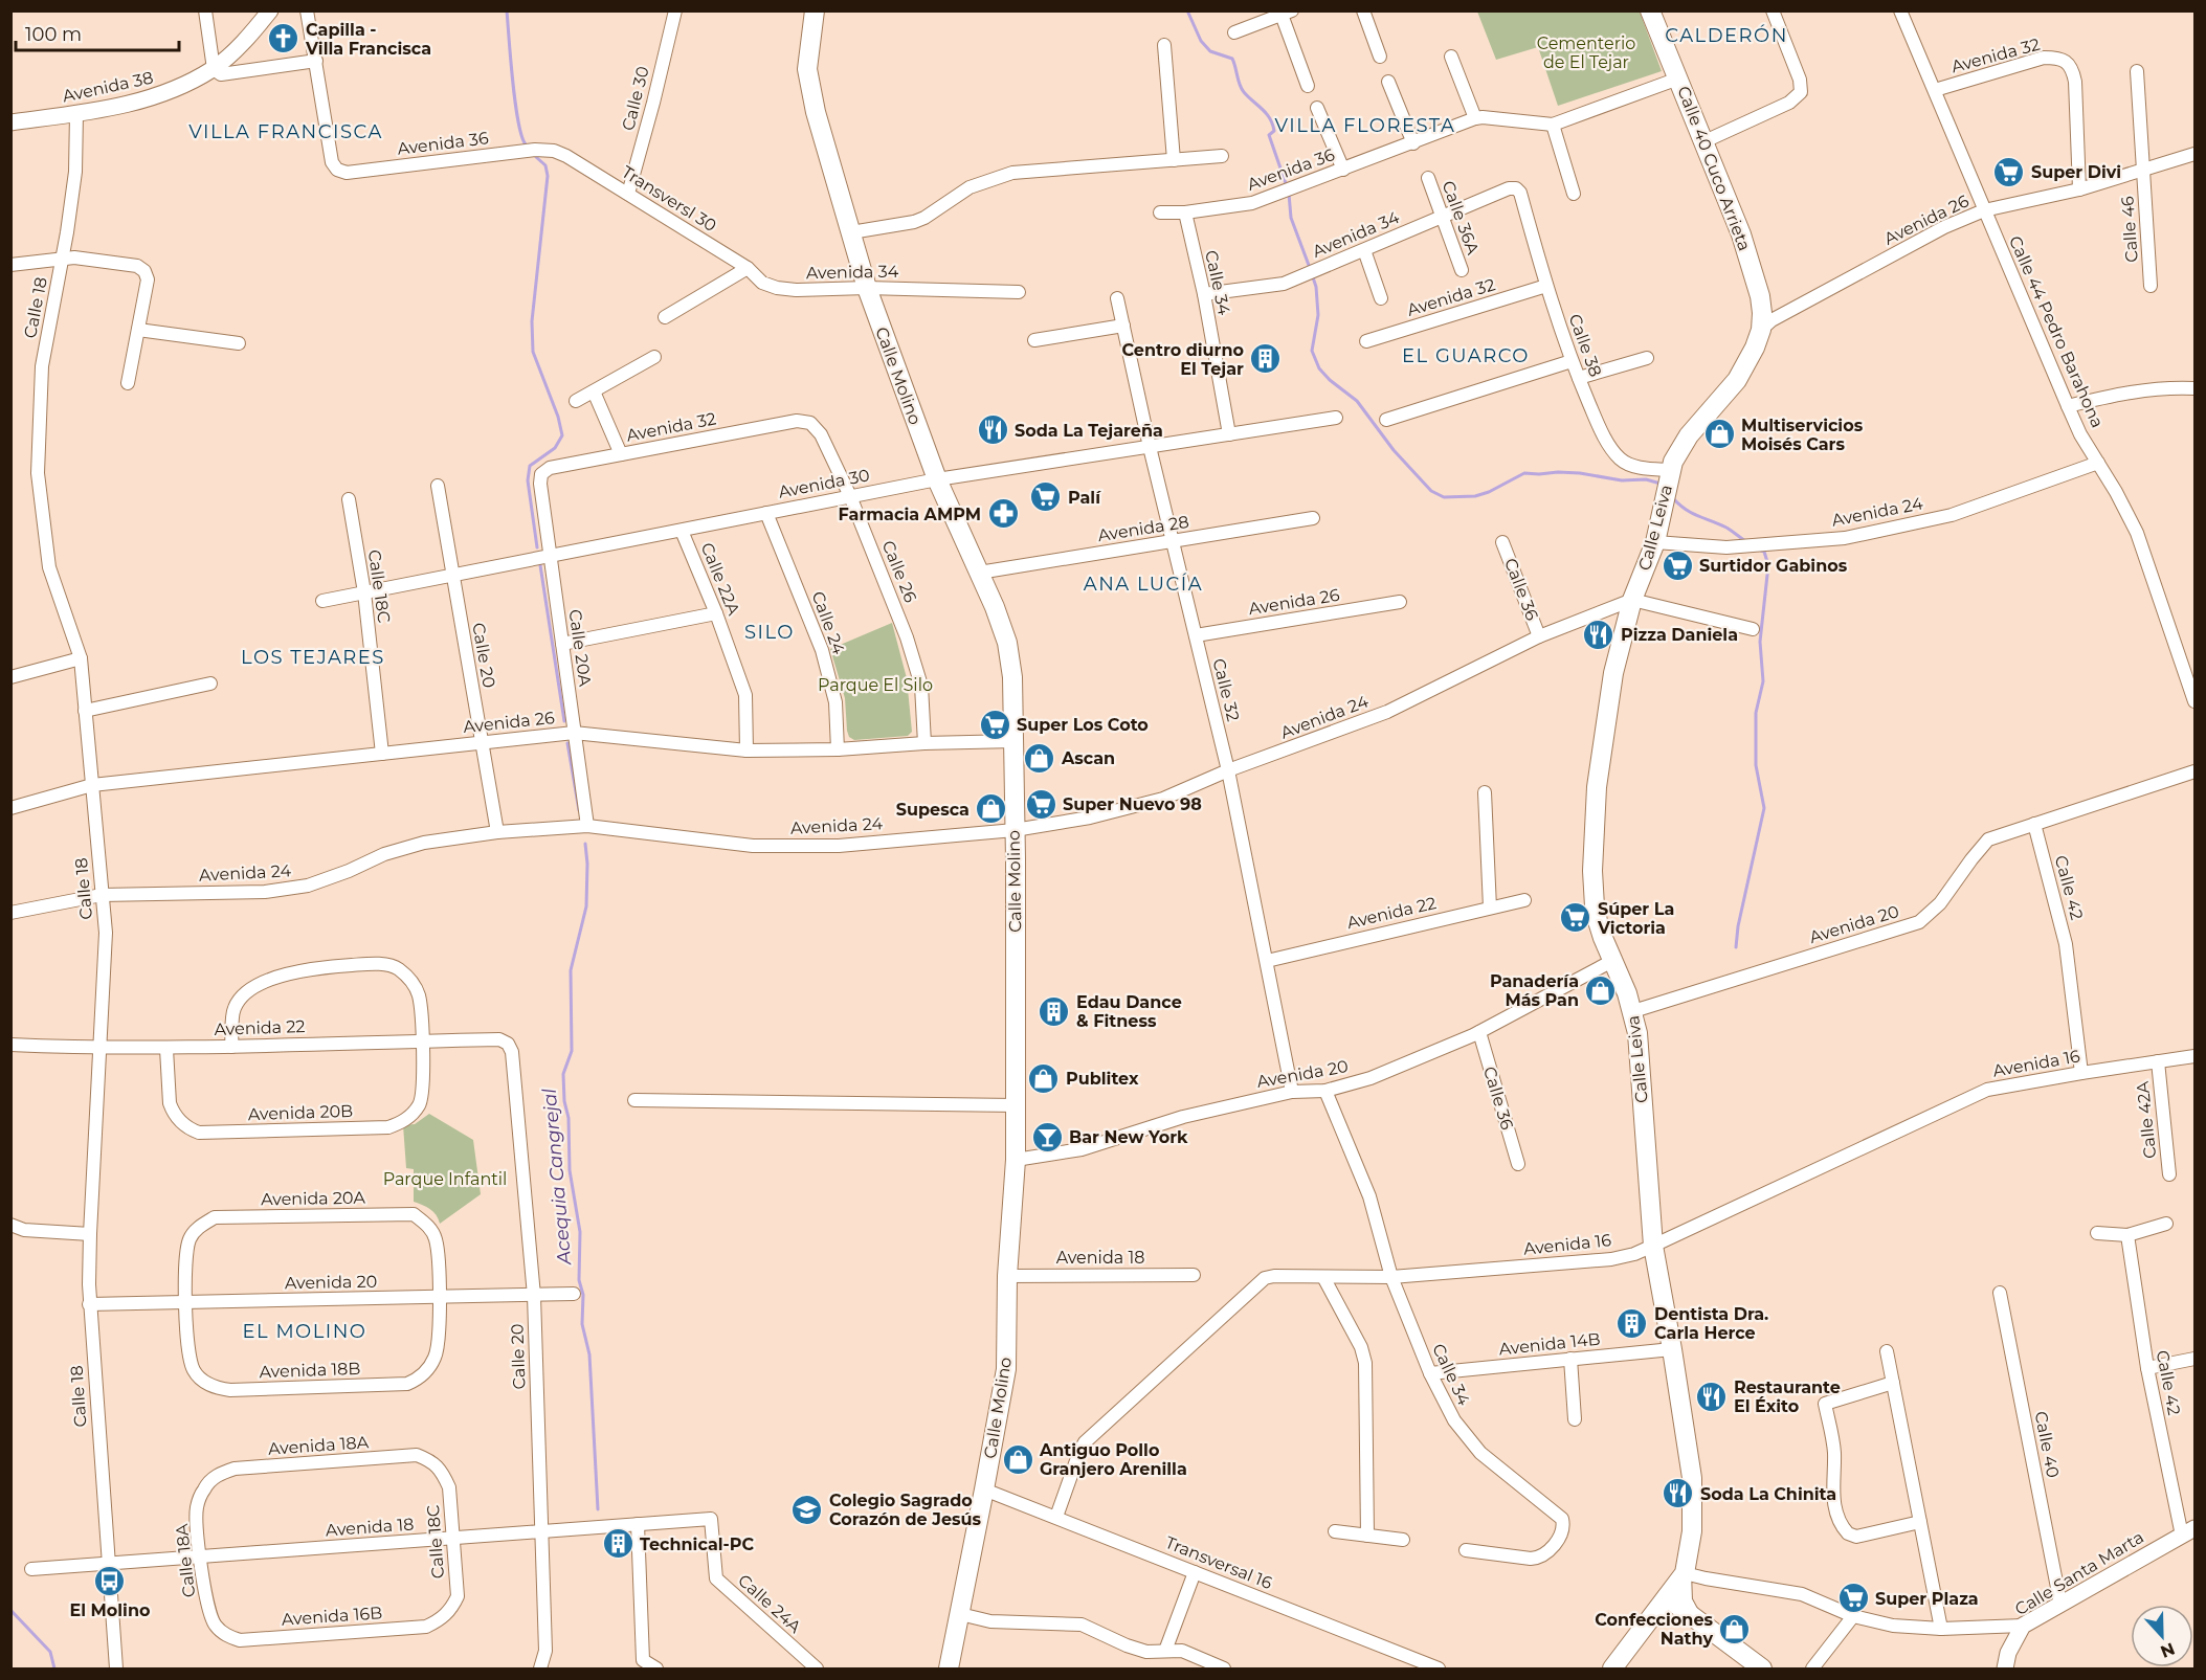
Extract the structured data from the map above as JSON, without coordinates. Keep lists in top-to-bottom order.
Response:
{
  "streets": {
    "main road": ["Calle 40 Cuco Arrieta", "Calle Molino", "Calle Leiva"],
    "street": [
      "Avenida 32",
      "Avenida 38",
      "Calle 30",
      "Avenida 36",
      "Transversl 30",
      "Calle 36A",
      "Avenida 26",
      "Calle 46",
      "Avenida 34",
      "Calle 34",
      "Calle 18",
      "Calle 44 Pedro Barahona",
      "Calle 38",
      "Avenida 30",
      "Avenida 24",
      "Avenida 28",
      "Calle 26",
      "Calle 22A",
      "Calle 18C",
      "Calle 36",
      "Calle 24",
      "Calle 20A",
      "Calle 20",
      "Calle 32",
      "Calle 42",
      "Avenida 22",
      "Avenida 20",
      "Avenida 16",
      "Avenida 20B",
      "Calle 42A",
      "Avenida 20A",
      "Avenida 18",
      "Avenida 14B",
      "Avenida 18B",
      "Calle 40",
      "Avenida 18A",
      "Calle 18A",
      "Transversal 16",
      "Calle Santa Marta",
      "Calle 24A",
      "Avenida 16B"
    ]
  },
  "crossings": [
    ["Avenida 32", "Avenida 26"],
    ["Avenida 32", "Calle 44 Pedro Barahona"],
    ["Avenida 32", "Calle 38"],
    ["Avenida 32", "Calle 26"],
    ["Avenida 32", "Calle 20A"],
    ["Avenida 38", "Calle 18"],
    ["Calle 30", "Transversl 30"],
    ["Avenida 36", "Calle 40 Cuco Arrieta"],
    ["Avenida 36", "Transversl 30"],
    ["Avenida 36", "Calle 34"],
    ["Calle 40 Cuco Arrieta", "Avenida 26"],
    ["Calle 40 Cuco Arrieta", "Calle Leiva"],
    ["Transversl 30", "Avenida 34"],
    ["Calle 36A", "Avenida 34"],
    ["Avenida 26", "Calle 46"],
    ["Avenida 26", "Calle 18"],
    ["Avenida 26", "Calle 44 Pedro Barahona"],
    ["Avenida 26", "Calle Molino"],
    ["Avenida 26", "Calle Leiva"],
    ["Avenida 26", "Calle 26"],
    ["Avenida 26", "Calle 22A"],
    ["Avenida 26", "Calle 18C"],
    ["Avenida 26", "Calle 24"],
    ["Avenida 26", "Calle 20A"],
    ["Avenida 26", "Calle 20"],
    ["Avenida 26", "Calle 32"],
    ["Avenida 34", "Calle 34"],
    ["Avenida 34", "Calle 38"],
    ["Avenida 34", "Calle Molino"],
    ["Calle 34", "Avenida 30"],
    ["Calle 34", "Avenida 20"],
    ["Calle 34", "Avenida 16"],
    ["Calle 34", "Avenida 14B"],
    ["Calle 18", "Avenida 24"],
    ["Calle 18", "Avenida 22"],
    ["Calle 18", "Avenida 20"],
    ["Calle 18", "Avenida 18"],
    ["Calle 44 Pedro Barahona", "Avenida 24"],
    ["Calle 38", "Calle Leiva"],
    ["Calle Molino", "Avenida 30"],
    ["Calle Molino", "Avenida 24"],
    ["Calle Molino", "Avenida 28"],
    ["Calle Molino", "Avenida 20"],
    ["Calle Molino", "Avenida 18"],
    ["Calle Molino", "Transversal 16"],
    ["Avenida 30", "Calle 26"],
    ["Avenida 30", "Calle 22A"],
    ["Avenida 30", "Calle 18C"],
    ["Avenida 30", "Calle 24"],
    ["Avenida 30", "Calle 20A"],
    ["Avenida 30", "Calle 20"],
    ["Avenida 30", "Calle 32"],
    ["Avenida 24", "Calle Leiva"],
    ["Avenida 24", "Calle 36"],
    ["Avenida 24", "Calle 20A"],
    ["Avenida 24", "Calle 20"],
    ["Avenida 24", "Calle 32"],
    ["Calle Leiva", "Avenida 20"],
    ["Calle Leiva", "Avenida 16"],
    ["Calle Leiva", "Avenida 14B"],
    ["Avenida 28", "Calle 32"],
    ["Calle 18C", "Avenida 18"],
    ["Calle 18C", "Avenida 18A"],
    ["Calle 18C", "Avenida 16B"],
    ["Calle 36", "Avenida 20"],
    ["Calle 20", "Avenida 22"],
    ["Calle 20", "Avenida 20"],
    ["Calle 20", "Avenida 18"],
    ["Calle 32", "Avenida 22"],
    ["Calle 32", "Avenida 20"],
    ["Calle 42", "Avenida 20"],
    ["Calle 42", "Avenida 16"],
    ["Calle 42", "Calle Santa Marta"],
    ["Avenida 22", "Avenida 20B"],
    ["Avenida 20", "Avenida 20A"],
    ["Avenida 20", "Avenida 18B"],
    ["Avenida 16", "Calle 42A"],
    ["Avenida 16", "Transversal 16"],
    ["Avenida 20A", "Avenida 18B"],
    ["Avenida 18", "Calle 18A"],
    ["Avenida 18", "Calle 24A"],
    ["Calle 40", "Calle Santa Marta"],
    ["Avenida 18A", "Calle 18A"],
    ["Calle 18A", "Avenida 16B"]
  ],
  "districts": [
    "CALDERÓN",
    "VILLA FLORESTA",
    "VILLA FRANCISCA",
    "EL GUARCO",
    "ANA LUCÍA",
    "SILO",
    "LOS TEJARES",
    "EL MOLINO"
  ],
  "water": ["Acequia Cangrejal"],
  "parks": ["Cementerio de El Tejar", "Parque El Silo", "Parque Infantil"],
  "places": {
    "church": ["Capilla - Villa Francisca"],
    "supermarket": [
      "Super Divi",
      "Palí",
      "Surtidor Gabinos",
      "Super Los Coto",
      "Super Nuevo 98",
      "Súper La Victoria",
      "Super Plaza"
    ],
    "building": [
      "Centro diurno El Tejar",
      "Edau Dance & Fitness",
      "Dentista Dra. Carla Herce",
      "Technical-PC"
    ],
    "restaurant": [
      "Soda La Tejareña",
      "Pizza Daniela",
      "Restaurante El Éxito",
      "Soda La Chinita"
    ],
    "shop": [
      "Multiservicios Moisés Cars",
      "Ascan",
      "Supesca",
      "Panadería Más Pan",
      "Publitex",
      "Antiguo Pollo Granjero Arenilla",
      "Confecciones Nathy"
    ],
    "pharmacy": ["Farmacia AMPM"],
    "bar": ["Bar New York"],
    "school or university": ["Colegio Sagrado Corazón de Jesús"],
    "bus stop": ["El Molino"]
  },
  "scale_bar": "100 m",
  "north": "bottom"
}
